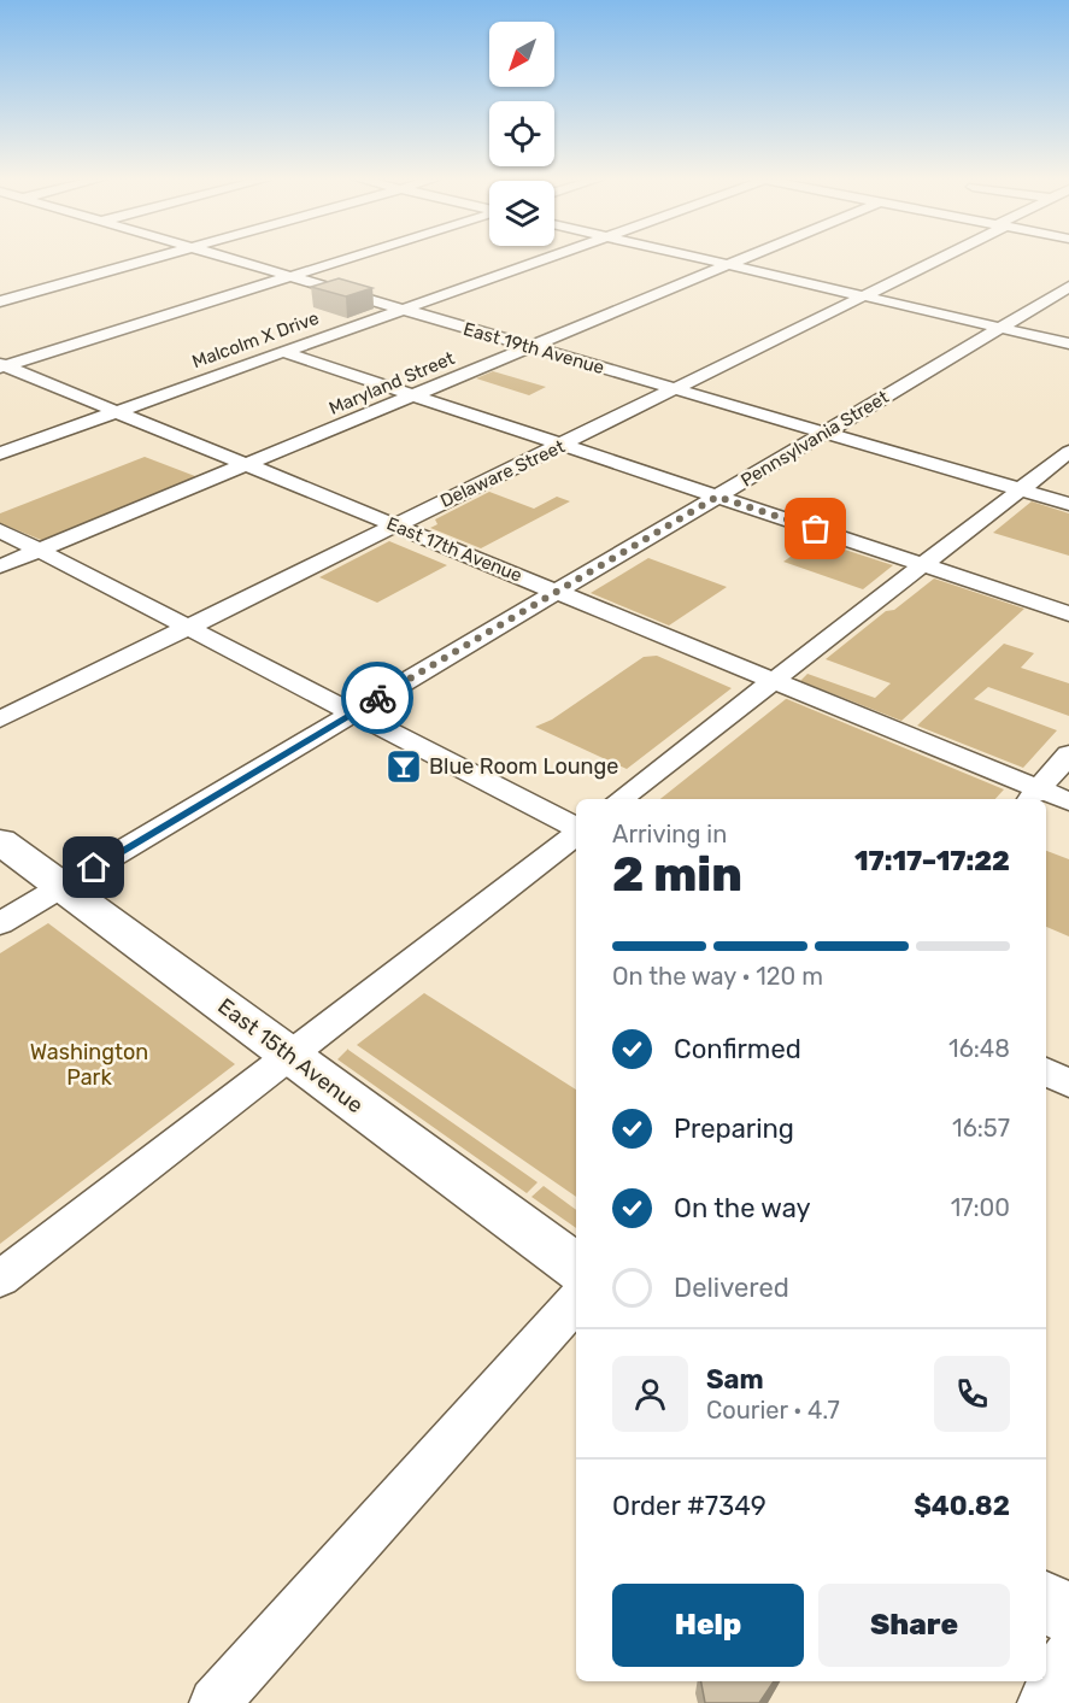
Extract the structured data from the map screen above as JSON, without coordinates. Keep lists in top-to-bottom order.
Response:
{
  "streets": {
    "main road": ["East 15th Avenue"],
    "street": [
      "Malcolm X Drive",
      "East 19th Avenue",
      "Maryland Street",
      "Pennsylvania Street",
      "Delaware Street",
      "East 17th Avenue"
    ]
  },
  "crossings": [
    ["Malcolm X Drive", "East 19th Avenue"],
    ["Malcolm X Drive", "East 17th Avenue"],
    ["East 19th Avenue", "Maryland Street"],
    ["East 19th Avenue", "Pennsylvania Street"],
    ["East 19th Avenue", "Delaware Street"],
    ["Maryland Street", "East 17th Avenue"],
    ["Pennsylvania Street", "East 17th Avenue"],
    ["Pennsylvania Street", "East 15th Avenue"],
    ["Delaware Street", "East 17th Avenue"]
  ],
  "parks": ["Washington Park"],
  "places": {
    "bar": ["Blue Room Lounge"]
  },
  "north": "bottom left",
  "page": {
    "heading": ["2 min", "Arriving in", "17:17–17:22"],
    "panel": [
      "Sam",
      "Courier · 4.7",
      "Order #7349",
      "$40.82"
    ],
    "bar": "On the way · 120 m",
    "list": [
      ["Confirmed", "16:48"],
      ["Preparing", "16:57"],
      ["On the way", "17:00"],
      "Delivered"
    ],
    "buttons": ["Help", "Share"]
  }
}
